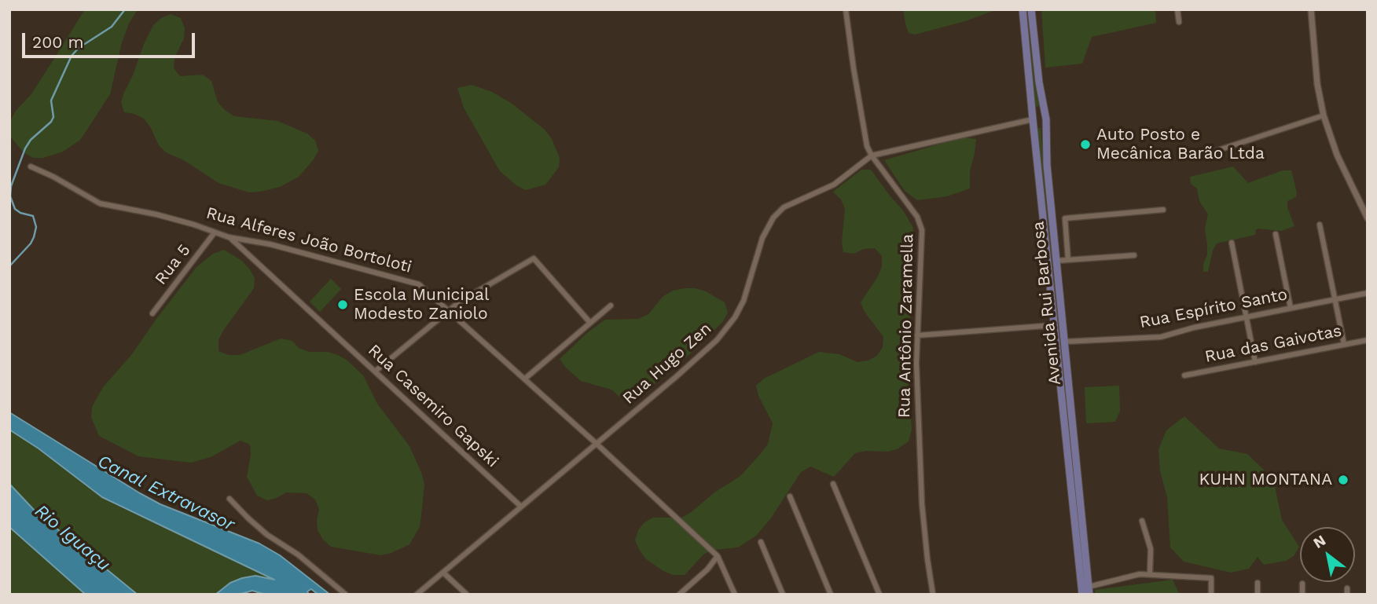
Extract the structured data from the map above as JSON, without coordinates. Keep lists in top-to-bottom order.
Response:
{
  "streets": {
    "main road": ["Avenida Rui Barbosa"],
    "street": [
      "Rua Alferes João Bortoloti",
      "Rua 5",
      "Rua Espírito Santo",
      "Rua Antônio Zaramella",
      "Rua das Gaivotas",
      "Rua Hugo Zen",
      "Rua Casemiro Gapski"
    ]
  },
  "crossings": [
    ["Rua Alferes João Bortoloti", "Rua 5"],
    ["Rua Alferes João Bortoloti", "Rua Hugo Zen"],
    ["Rua Alferes João Bortoloti", "Rua Casemiro Gapski"],
    ["Avenida Rui Barbosa", "Rua Espírito Santo"],
    ["Avenida Rui Barbosa", "Rua Hugo Zen"],
    ["Rua Antônio Zaramella", "Rua Hugo Zen"],
    ["Rua Hugo Zen", "Rua Casemiro Gapski"]
  ],
  "water": ["Canal Extravasor", "Rio Iguaçu"],
  "places": ["Auto Posto e Mecânica Barão Ltda", "Escola Municipal Modesto Zaniolo", "KUHN MONTANA"],
  "scale_bar": "200 m",
  "north": "top left"
}
